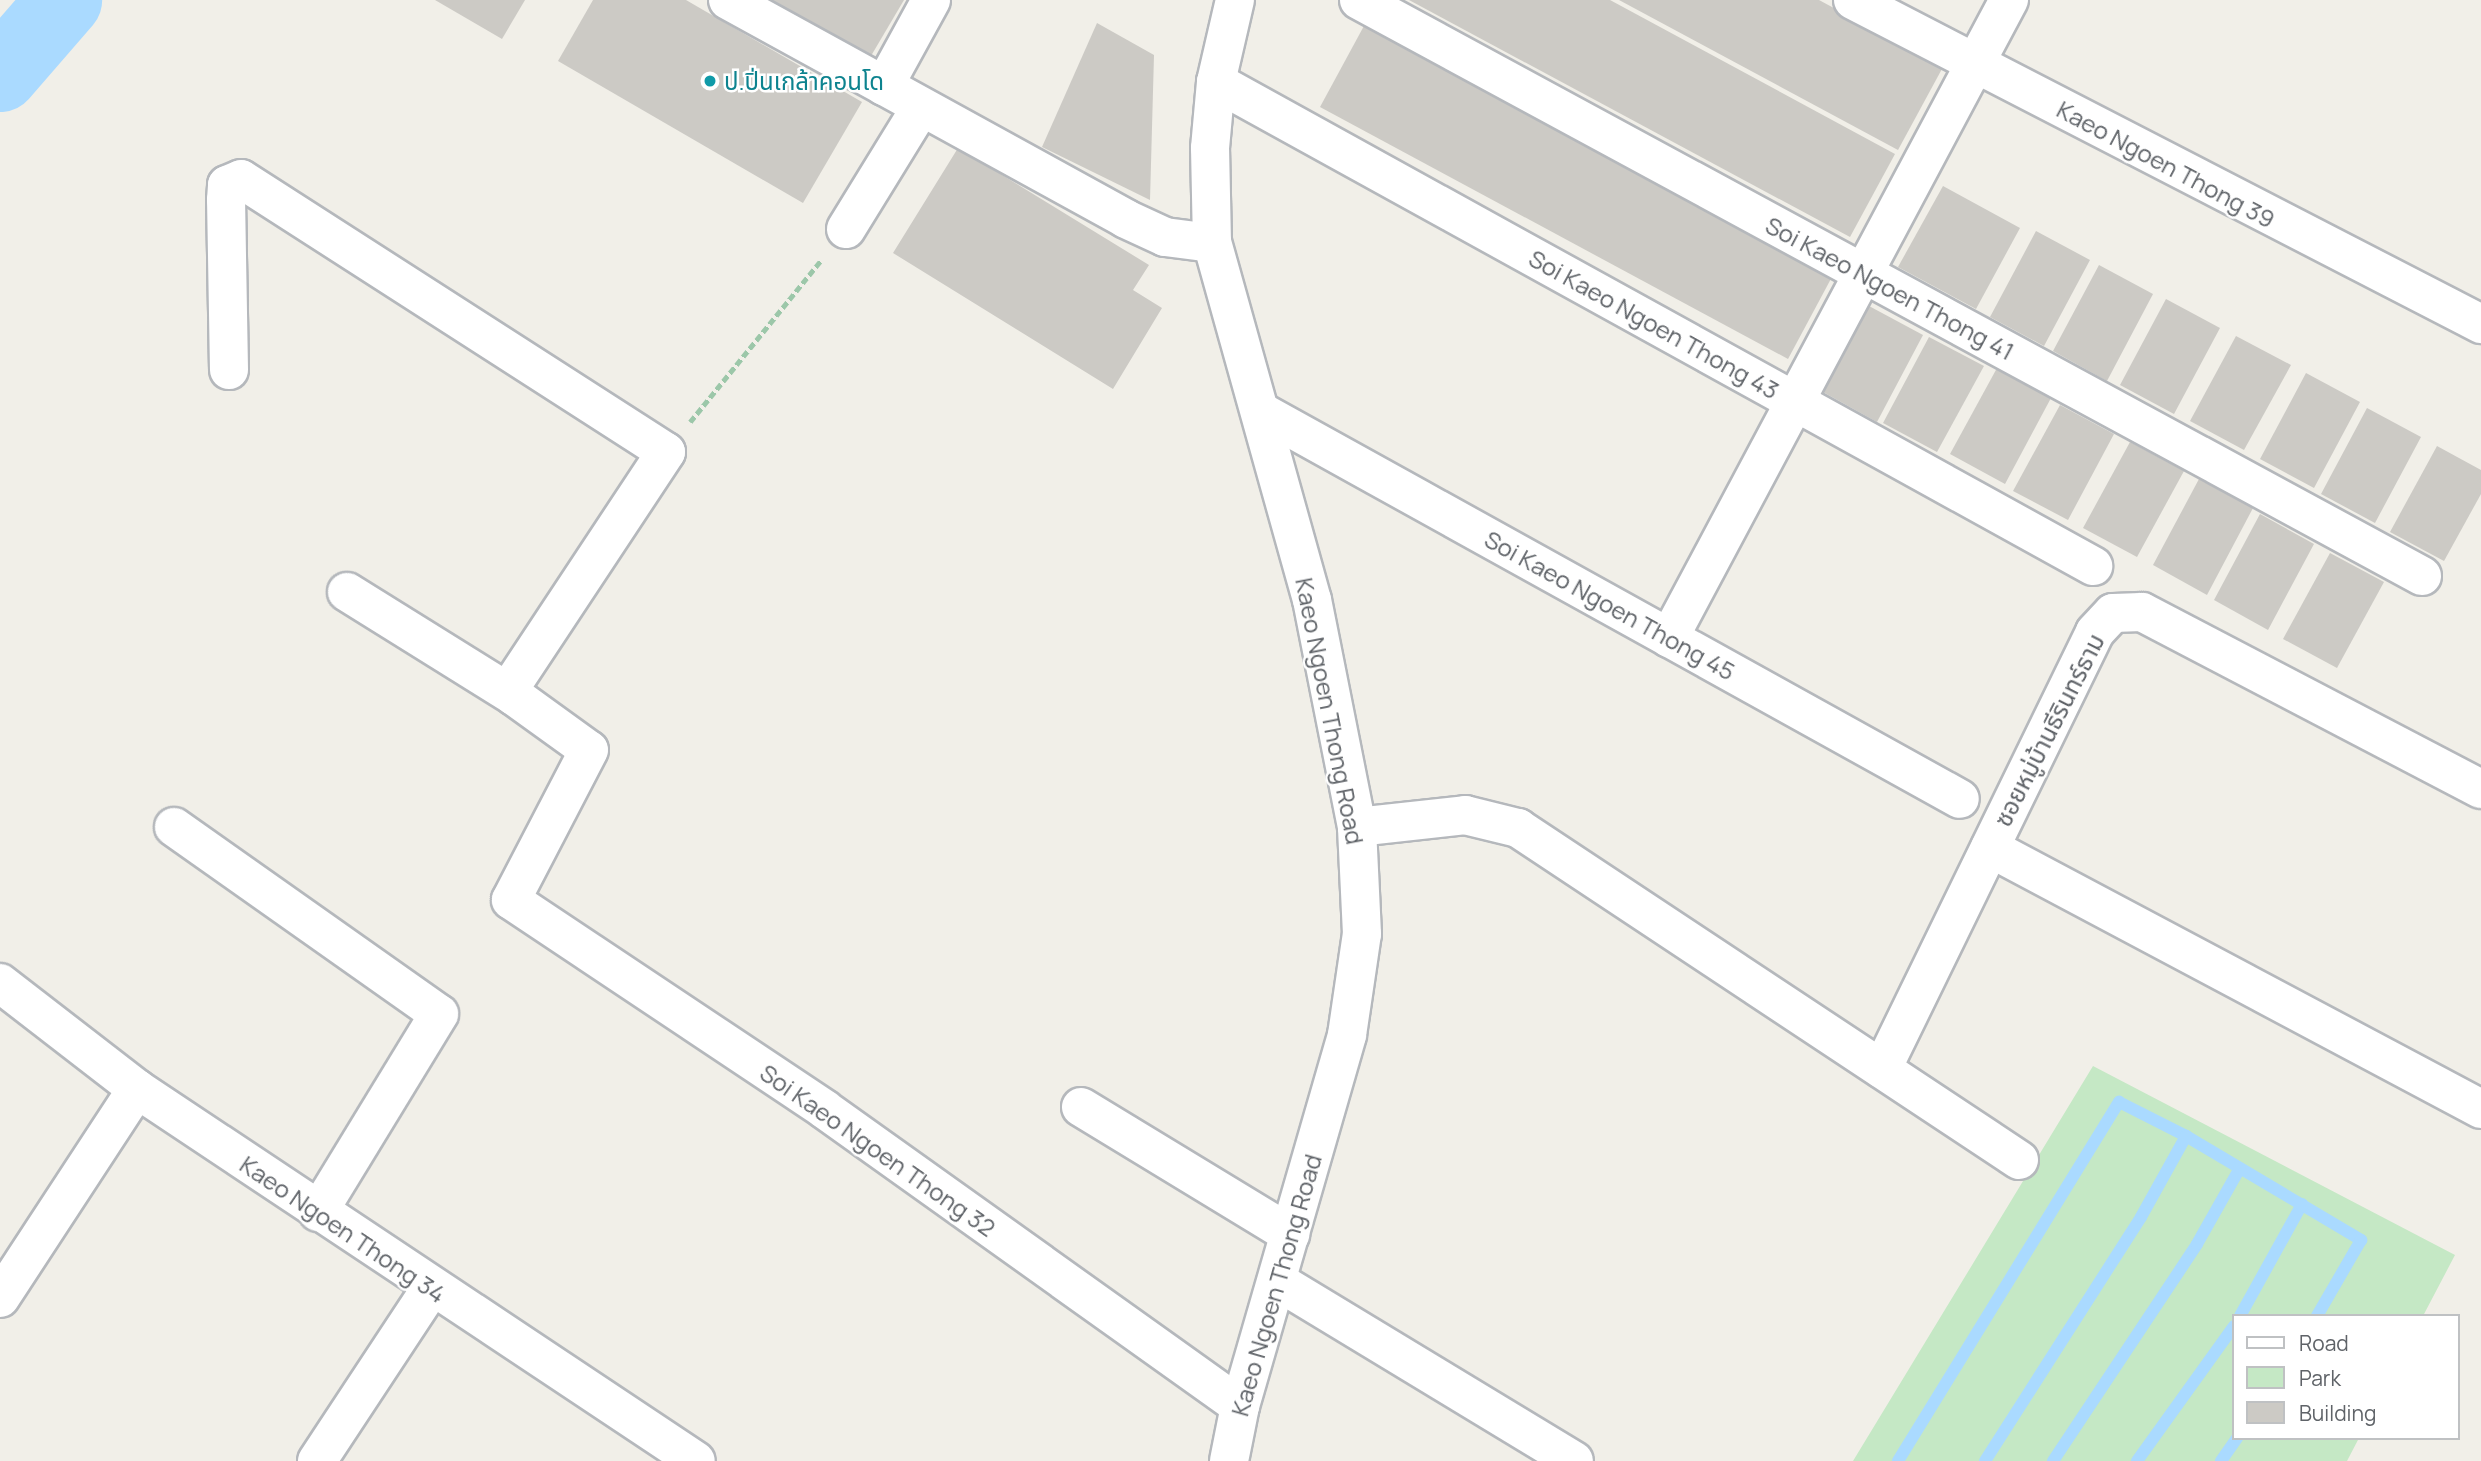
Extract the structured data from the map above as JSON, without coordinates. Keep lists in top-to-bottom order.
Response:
{
  "streets": {
    "street": [
      "Kaeo Ngoen Thong 39",
      "Soi Kaeo Ngoen Thong 41",
      "Soi Kaeo Ngoen Thong 43",
      "Soi Kaeo Ngoen Thong 45",
      "Kaeo Ngoen Thong Road",
      "ซอยหมู่บ้านธีรินทร์ธาม",
      "Soi Kaeo Ngoen Thong 32",
      "Kaeo Ngoen Thong 34"
    ]
  },
  "crossings": [
    ["Soi Kaeo Ngoen Thong 43", "Kaeo Ngoen Thong Road"],
    ["Soi Kaeo Ngoen Thong 45", "Kaeo Ngoen Thong Road"],
    ["Kaeo Ngoen Thong Road", "Soi Kaeo Ngoen Thong 32"]
  ],
  "places": ["ป.ปิ่นเกล้าคอนโด"],
  "legend": ["Road", "Park", "Building"]
}
